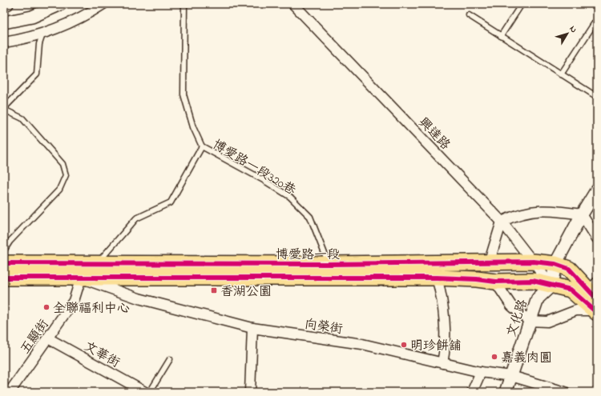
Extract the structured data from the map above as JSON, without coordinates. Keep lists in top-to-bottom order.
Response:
{
  "streets": {
    "main road": ["博愛路一段"],
    "street": [
      "興達路",
      "文化路",
      "向榮街",
      "五顯街",
      "文華街"
    ],
    "lane": ["博愛路一段320巷"]
  },
  "crossings": [
    ["興達路", "博愛路一段"],
    ["興達路", "文化路"],
    ["博愛路一段320巷", "博愛路一段"],
    ["博愛路一段", "文化路"],
    ["博愛路一段", "向榮街"],
    ["博愛路一段", "五顯街"],
    ["文化路", "向榮街"],
    ["向榮街", "五顯街"],
    ["五顯街", "文華街"]
  ],
  "places": {
    "transit": ["香湖公園"],
    "other": ["全聯福利中心", "明珍餅舖", "嘉義肉圓"]
  },
  "north": "top right"
}
